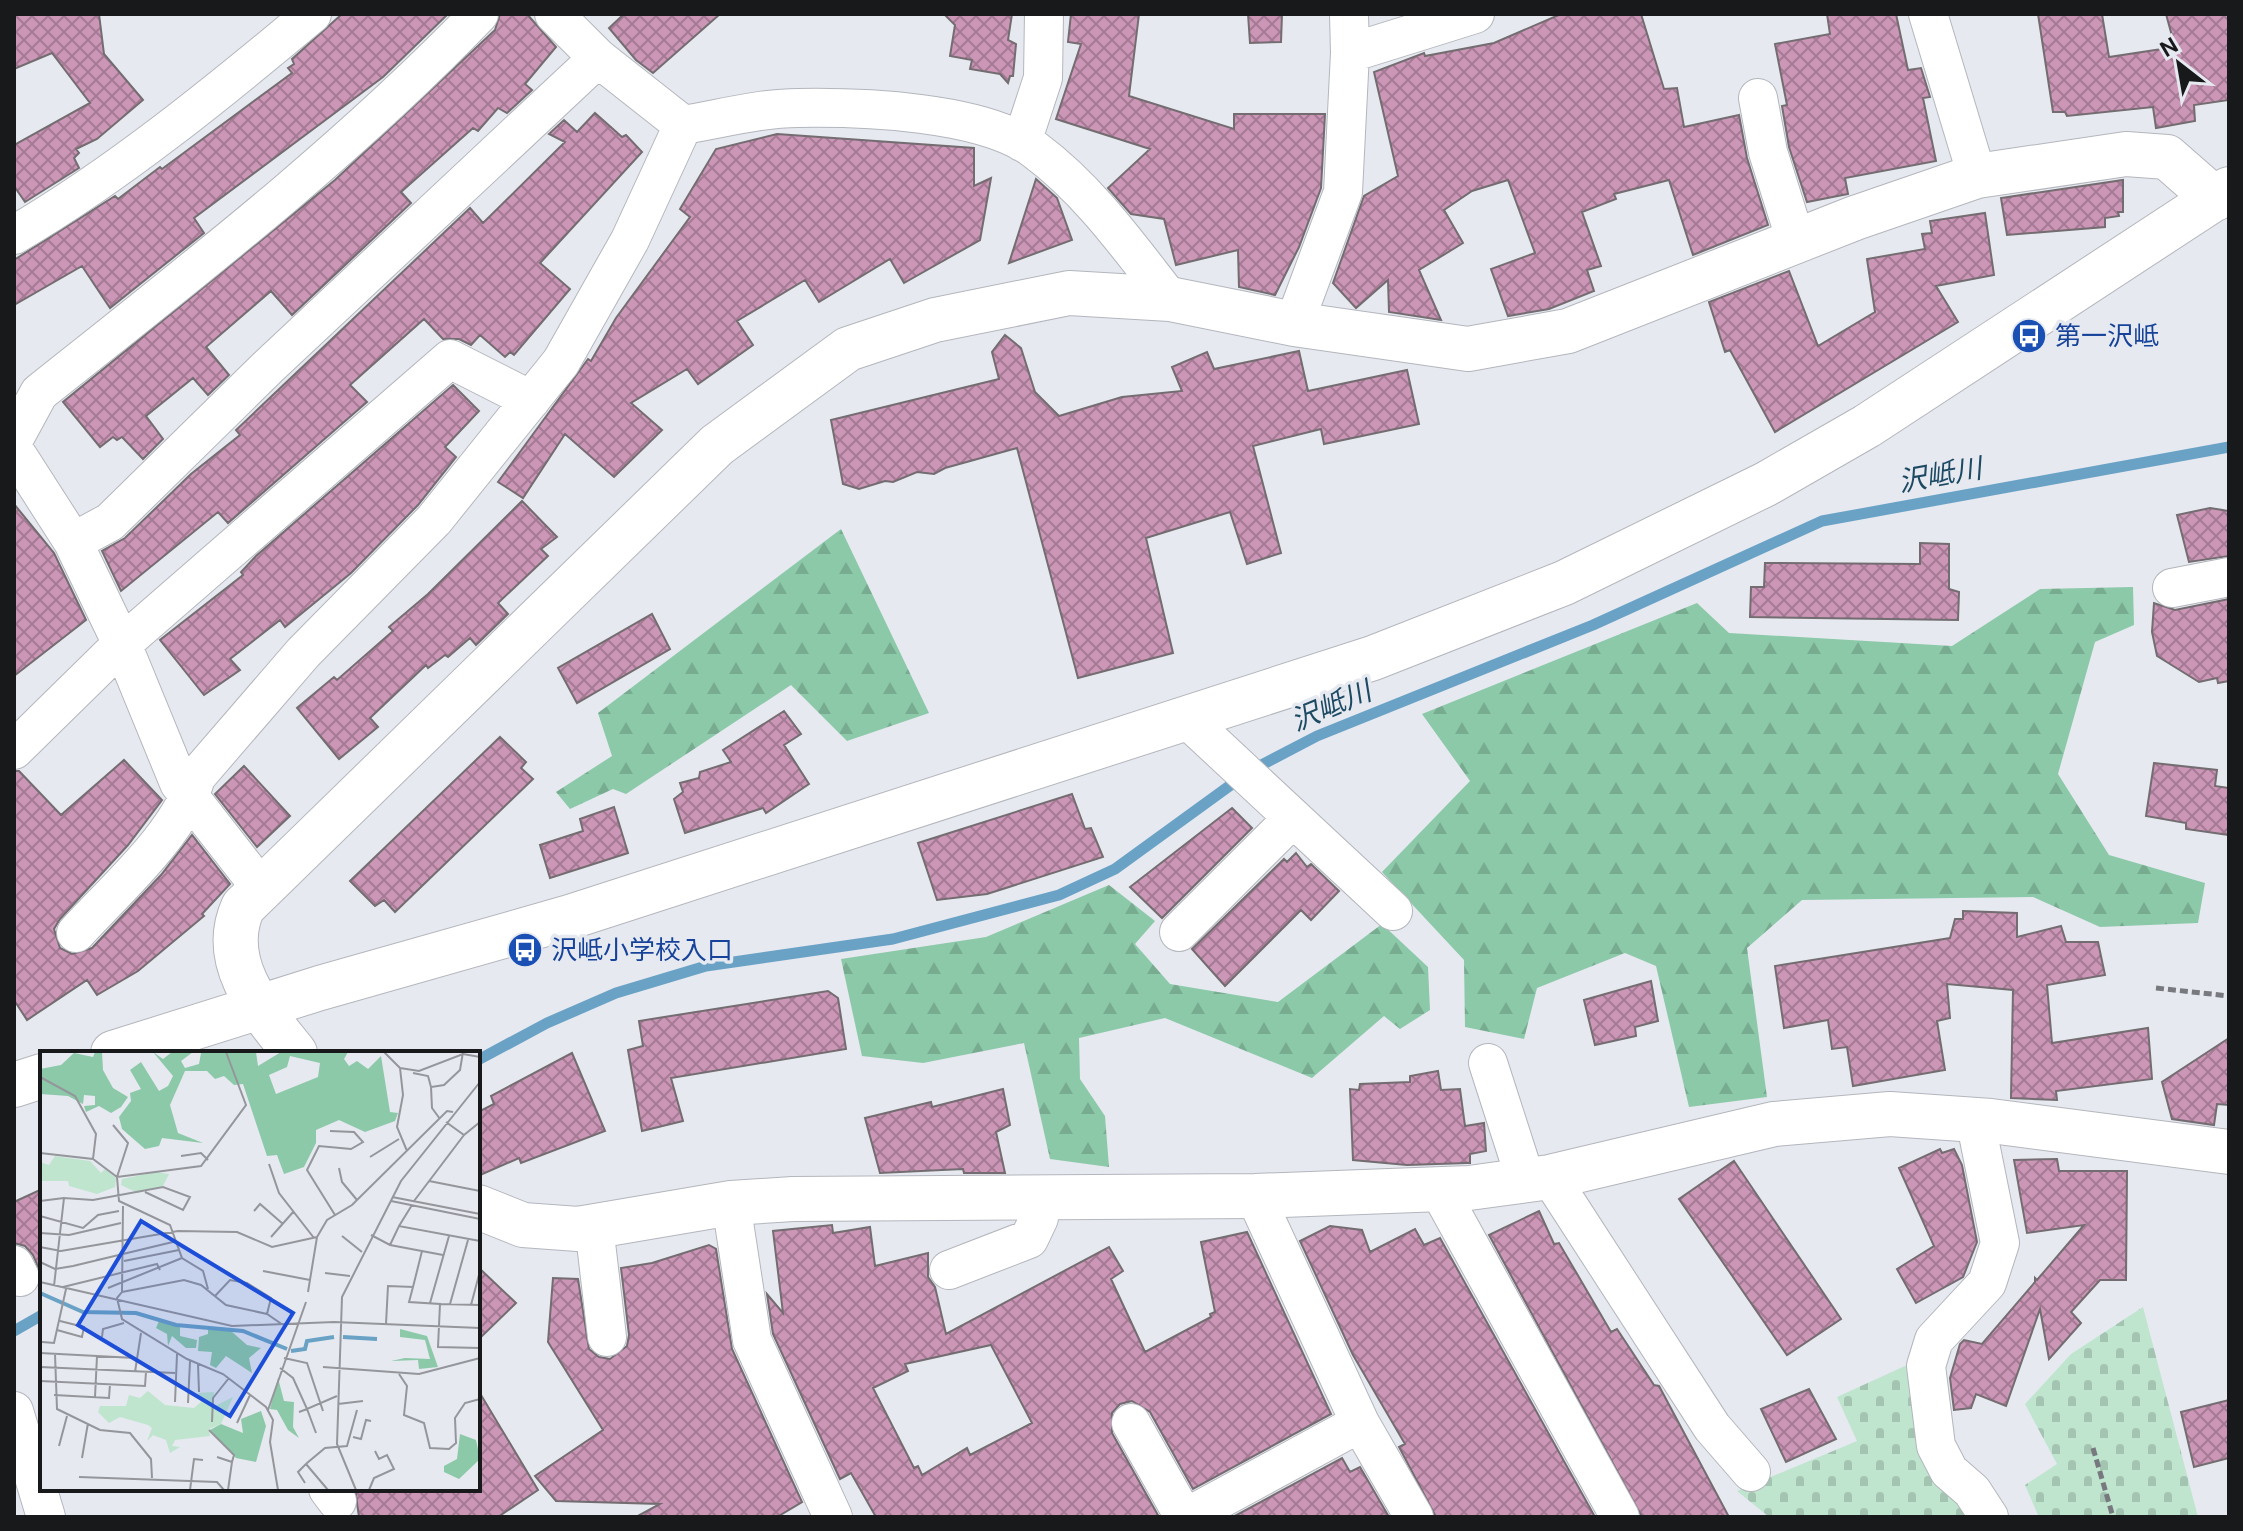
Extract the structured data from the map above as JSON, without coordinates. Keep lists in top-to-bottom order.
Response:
{
  "water": ["沢岻川"],
  "places": {
    "bus stop": ["第一沢岻", "沢岻小学校入口"]
  },
  "north": "top left"
}
